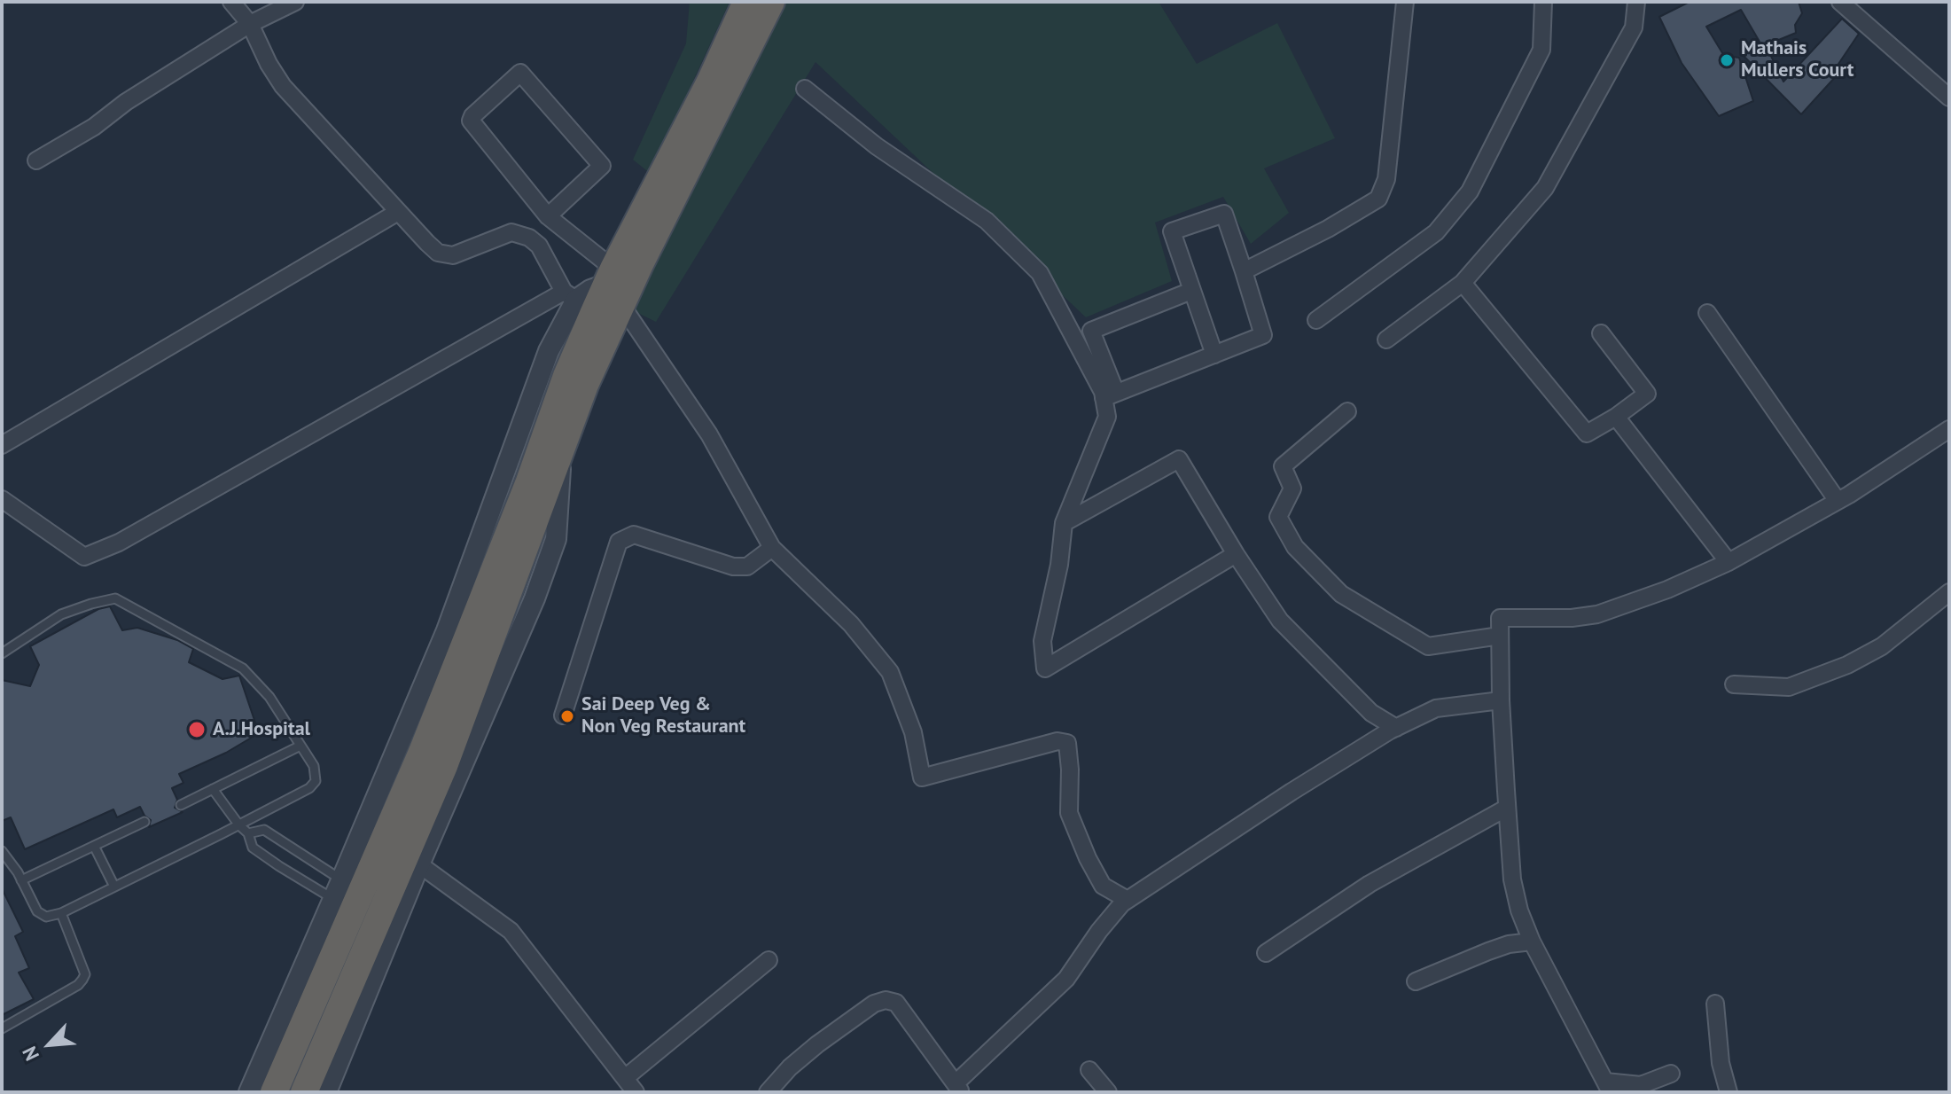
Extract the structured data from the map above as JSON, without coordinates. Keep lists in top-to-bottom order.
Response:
{
  "places": ["Mathais Mullers Court", "Sai Deep Veg & Non Veg Restaurant", "A.J.Hospital"],
  "north": "bottom left"
}
